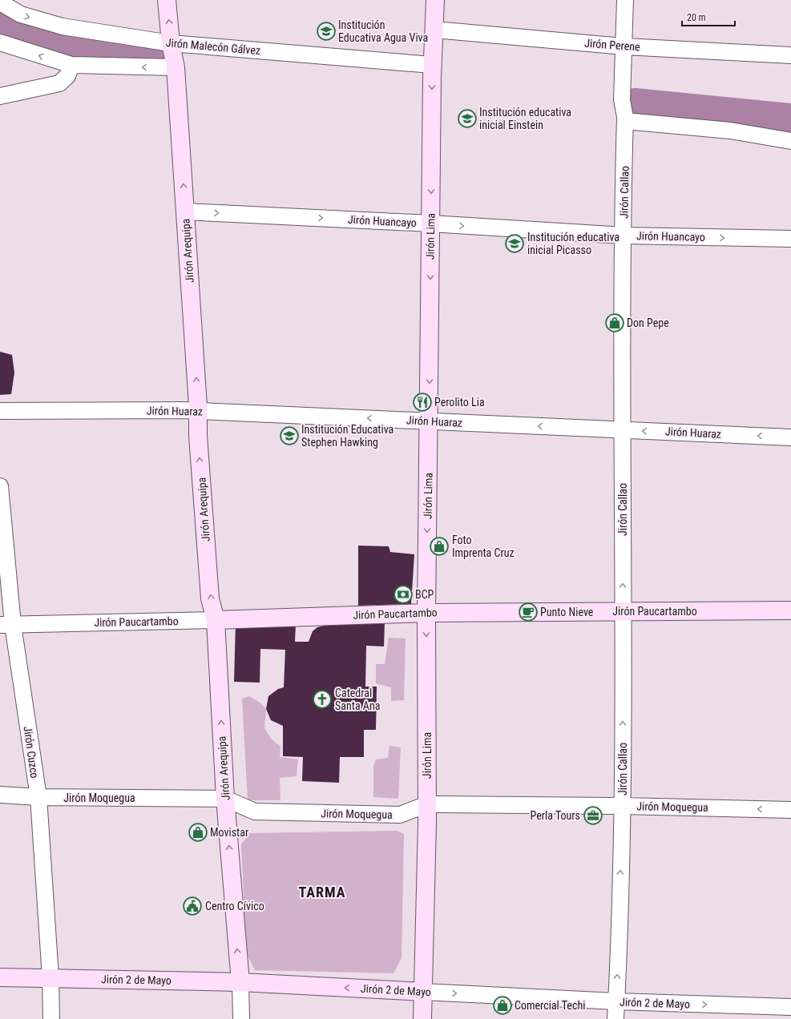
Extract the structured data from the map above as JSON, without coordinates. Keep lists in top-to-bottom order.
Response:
{
  "streets": {
    "street": [
      "Jirón Perene",
      "Jirón Malecón Gálvez",
      "Jirón Callao",
      "Jirón Huancayo",
      "Jirón Lima",
      "Jirón Arequipa",
      "Jirón Huaraz",
      "Jirón Paucartambo",
      "Jirón Cuzco",
      "Jirón Moquegua",
      "Jirón 2 de Mayo"
    ]
  },
  "crossings": [
    ["Jirón Perene", "Jirón Callao"],
    ["Jirón Perene", "Jirón Lima"],
    ["Jirón Malecón Gálvez", "Jirón Lima"],
    ["Jirón Malecón Gálvez", "Jirón Arequipa"],
    ["Jirón Callao", "Jirón Huancayo"],
    ["Jirón Callao", "Jirón Huaraz"],
    ["Jirón Callao", "Jirón Paucartambo"],
    ["Jirón Callao", "Jirón Moquegua"],
    ["Jirón Callao", "Jirón 2 de Mayo"],
    ["Jirón Huancayo", "Jirón Lima"],
    ["Jirón Huancayo", "Jirón Arequipa"],
    ["Jirón Lima", "Jirón Huaraz"],
    ["Jirón Lima", "Jirón Paucartambo"],
    ["Jirón Lima", "Jirón Moquegua"],
    ["Jirón Lima", "Jirón 2 de Mayo"],
    ["Jirón Arequipa", "Jirón Huaraz"],
    ["Jirón Arequipa", "Jirón Paucartambo"],
    ["Jirón Arequipa", "Jirón Moquegua"],
    ["Jirón Arequipa", "Jirón 2 de Mayo"],
    ["Jirón Paucartambo", "Jirón Cuzco"],
    ["Jirón Cuzco", "Jirón Moquegua"],
    ["Jirón Cuzco", "Jirón 2 de Mayo"]
  ],
  "one_way": [
    "Jirón Callao",
    "Jirón Huancayo",
    "Jirón Lima",
    "Jirón Arequipa",
    "Jirón Huaraz"
  ],
  "districts": ["TARMA"],
  "places": {
    "school or university": [
      "Institución Educativa Agua Viva",
      "Institución educativa inicial Einstein",
      "Institución educativa inicial Picasso",
      "Institución Educativa Stephen Hawking"
    ],
    "shop": [
      "Don Pepe",
      "Foto Imprenta Cruz",
      "Movistar",
      "Comercial Techi"
    ],
    "restaurant": ["Perolito Lia"],
    "bank": ["BCP"],
    "cafe": ["Punto Nieve"],
    "church": ["Catedral Santa Ana"],
    "office": ["Perla Tours"],
    "public building": ["Centro Cívico"]
  },
  "scale_bar": "20 m"
}
